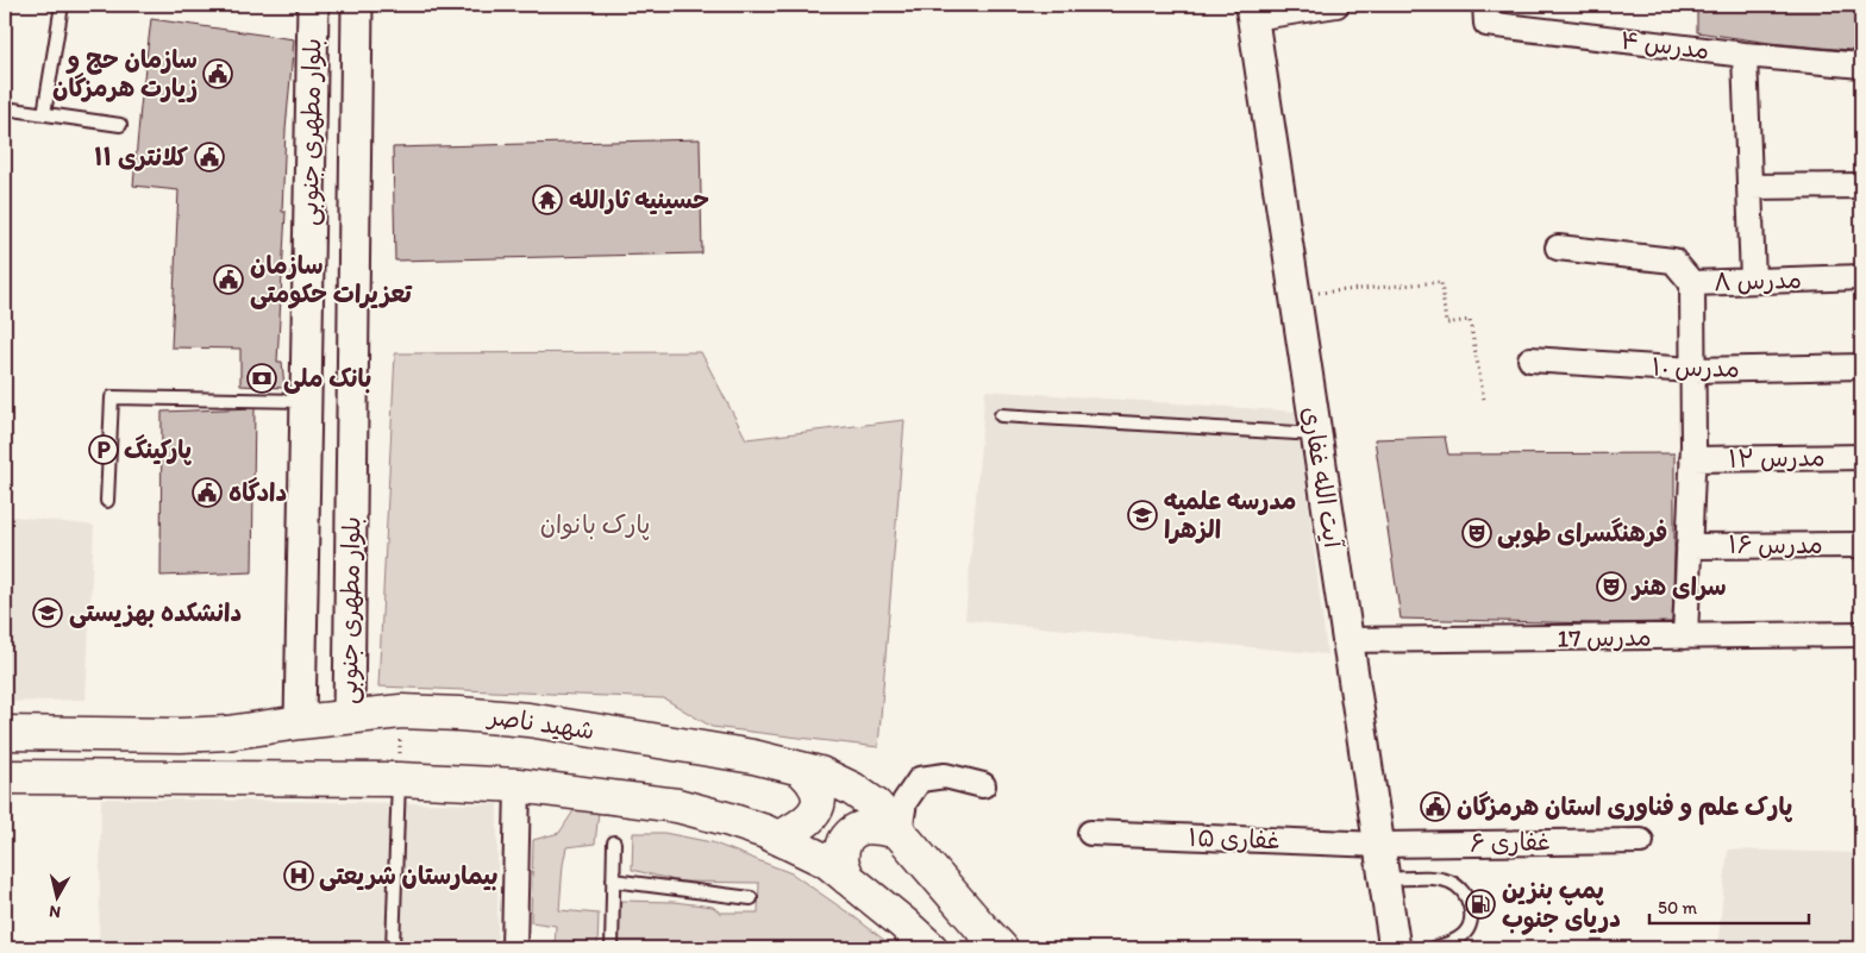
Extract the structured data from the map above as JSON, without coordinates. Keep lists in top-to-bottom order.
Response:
{
  "streets": {
    "main road": ["شهید ناصر"],
    "street": [
      "مدرس ۴",
      "بلوار مطهری جنوبی",
      "مدرس ۸",
      "مدرس ۱۰",
      "مدرس ۱۲",
      "آیت الله غفاری",
      "مدرس ۱۶",
      "مدرس 17",
      "غفاری ۱۵",
      "غفاری ۶"
    ]
  },
  "crossings": [
    ["بلوار مطهری جنوبی", "شهید ناصر"],
    ["آیت الله غفاری", "مدرس 17"],
    ["آیت الله غفاری", "غفاری ۱۵"],
    ["آیت الله غفاری", "غفاری ۶"],
    ["غفاری ۱۵", "غفاری ۶"]
  ],
  "parks": ["پارک بانوان"],
  "places": {
    "public building": [
      "سازمان حج و زیارت هرمزگان",
      "کلانتری ۱۱",
      "سازمان تعزیرات حکومتی",
      "دادگاه",
      "پارک علم و فناوری استان هرمزگان"
    ],
    "temple": ["حسینیه ثارالله"],
    "bank": ["بانک ملی"],
    "parking": ["پارکینگ"],
    "school or university": ["مدرسه علمیه الزهرا", "دانشکده بهزیستی"],
    "theatre": ["فرهنگسرای طوبی", "سرای هنر"],
    "hospital": ["بیمارستان شریعتی"],
    "fuel station": ["پمپ بنزین دریای جنوب"]
  },
  "scale_bar": "50 m",
  "north": "bottom"
}
